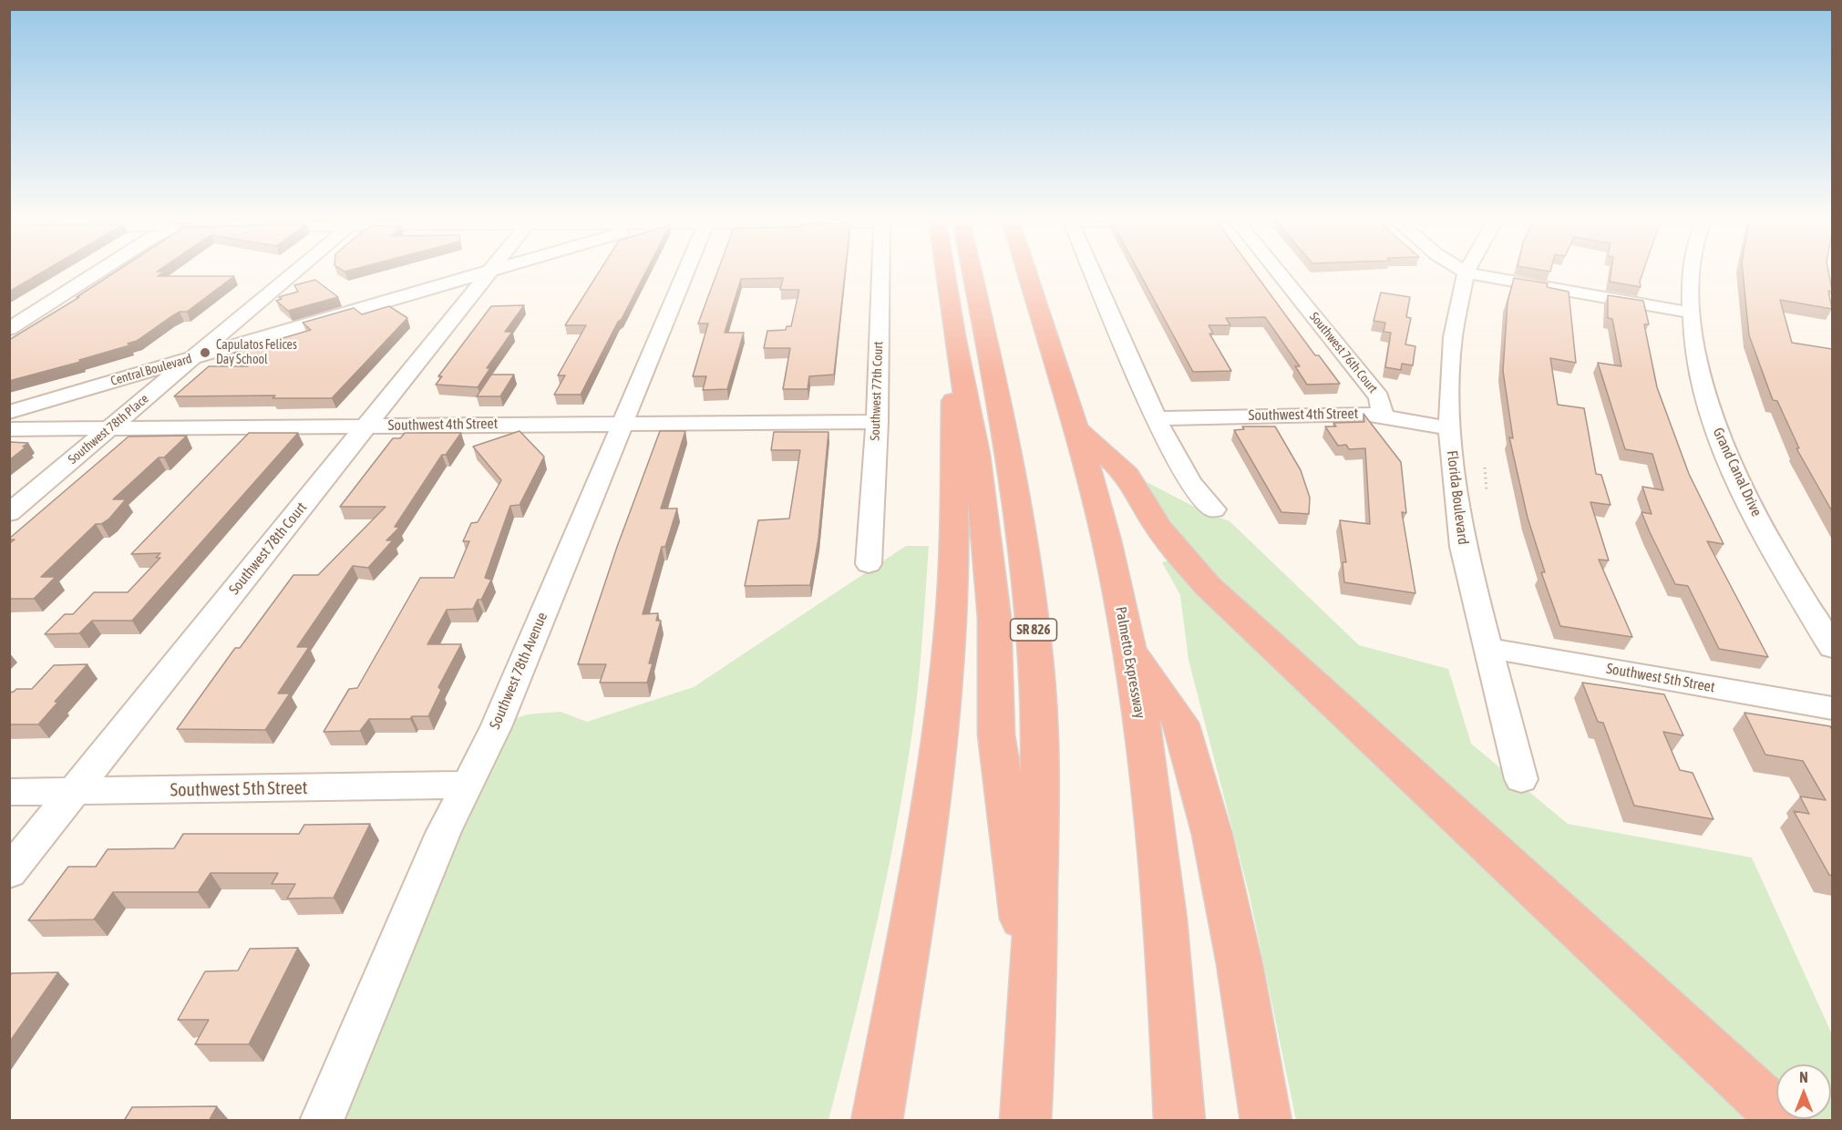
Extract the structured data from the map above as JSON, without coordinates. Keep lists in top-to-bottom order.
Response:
{
  "streets": {
    "highway": ["SR 826", "Palmetto Expressway"],
    "street": [
      "Southwest 76th Court",
      "Central Boulevard",
      "Southwest 77th Court",
      "Southwest 4th Street",
      "Southwest 78th Place",
      "Grand Canal Drive",
      "Florida Boulevard",
      "Southwest 78th Court",
      "Southwest 78th Avenue",
      "Southwest 5th Street"
    ]
  },
  "crossings": [
    ["Southwest 76th Court", "Southwest 4th Street"],
    ["Central Boulevard", "Southwest 78th Place"],
    ["Central Boulevard", "Southwest 78th Court"],
    ["Southwest 77th Court", "Southwest 4th Street"],
    ["Southwest 4th Street", "Southwest 78th Place"],
    ["Southwest 4th Street", "Florida Boulevard"],
    ["Southwest 4th Street", "Southwest 78th Court"],
    ["Southwest 4th Street", "Southwest 78th Avenue"],
    ["Florida Boulevard", "Southwest 5th Street"],
    ["Southwest 78th Court", "Southwest 5th Street"],
    ["Southwest 78th Avenue", "Southwest 5th Street"]
  ],
  "places": ["Capulatos Felices Day School"],
  "north": "top"
}
